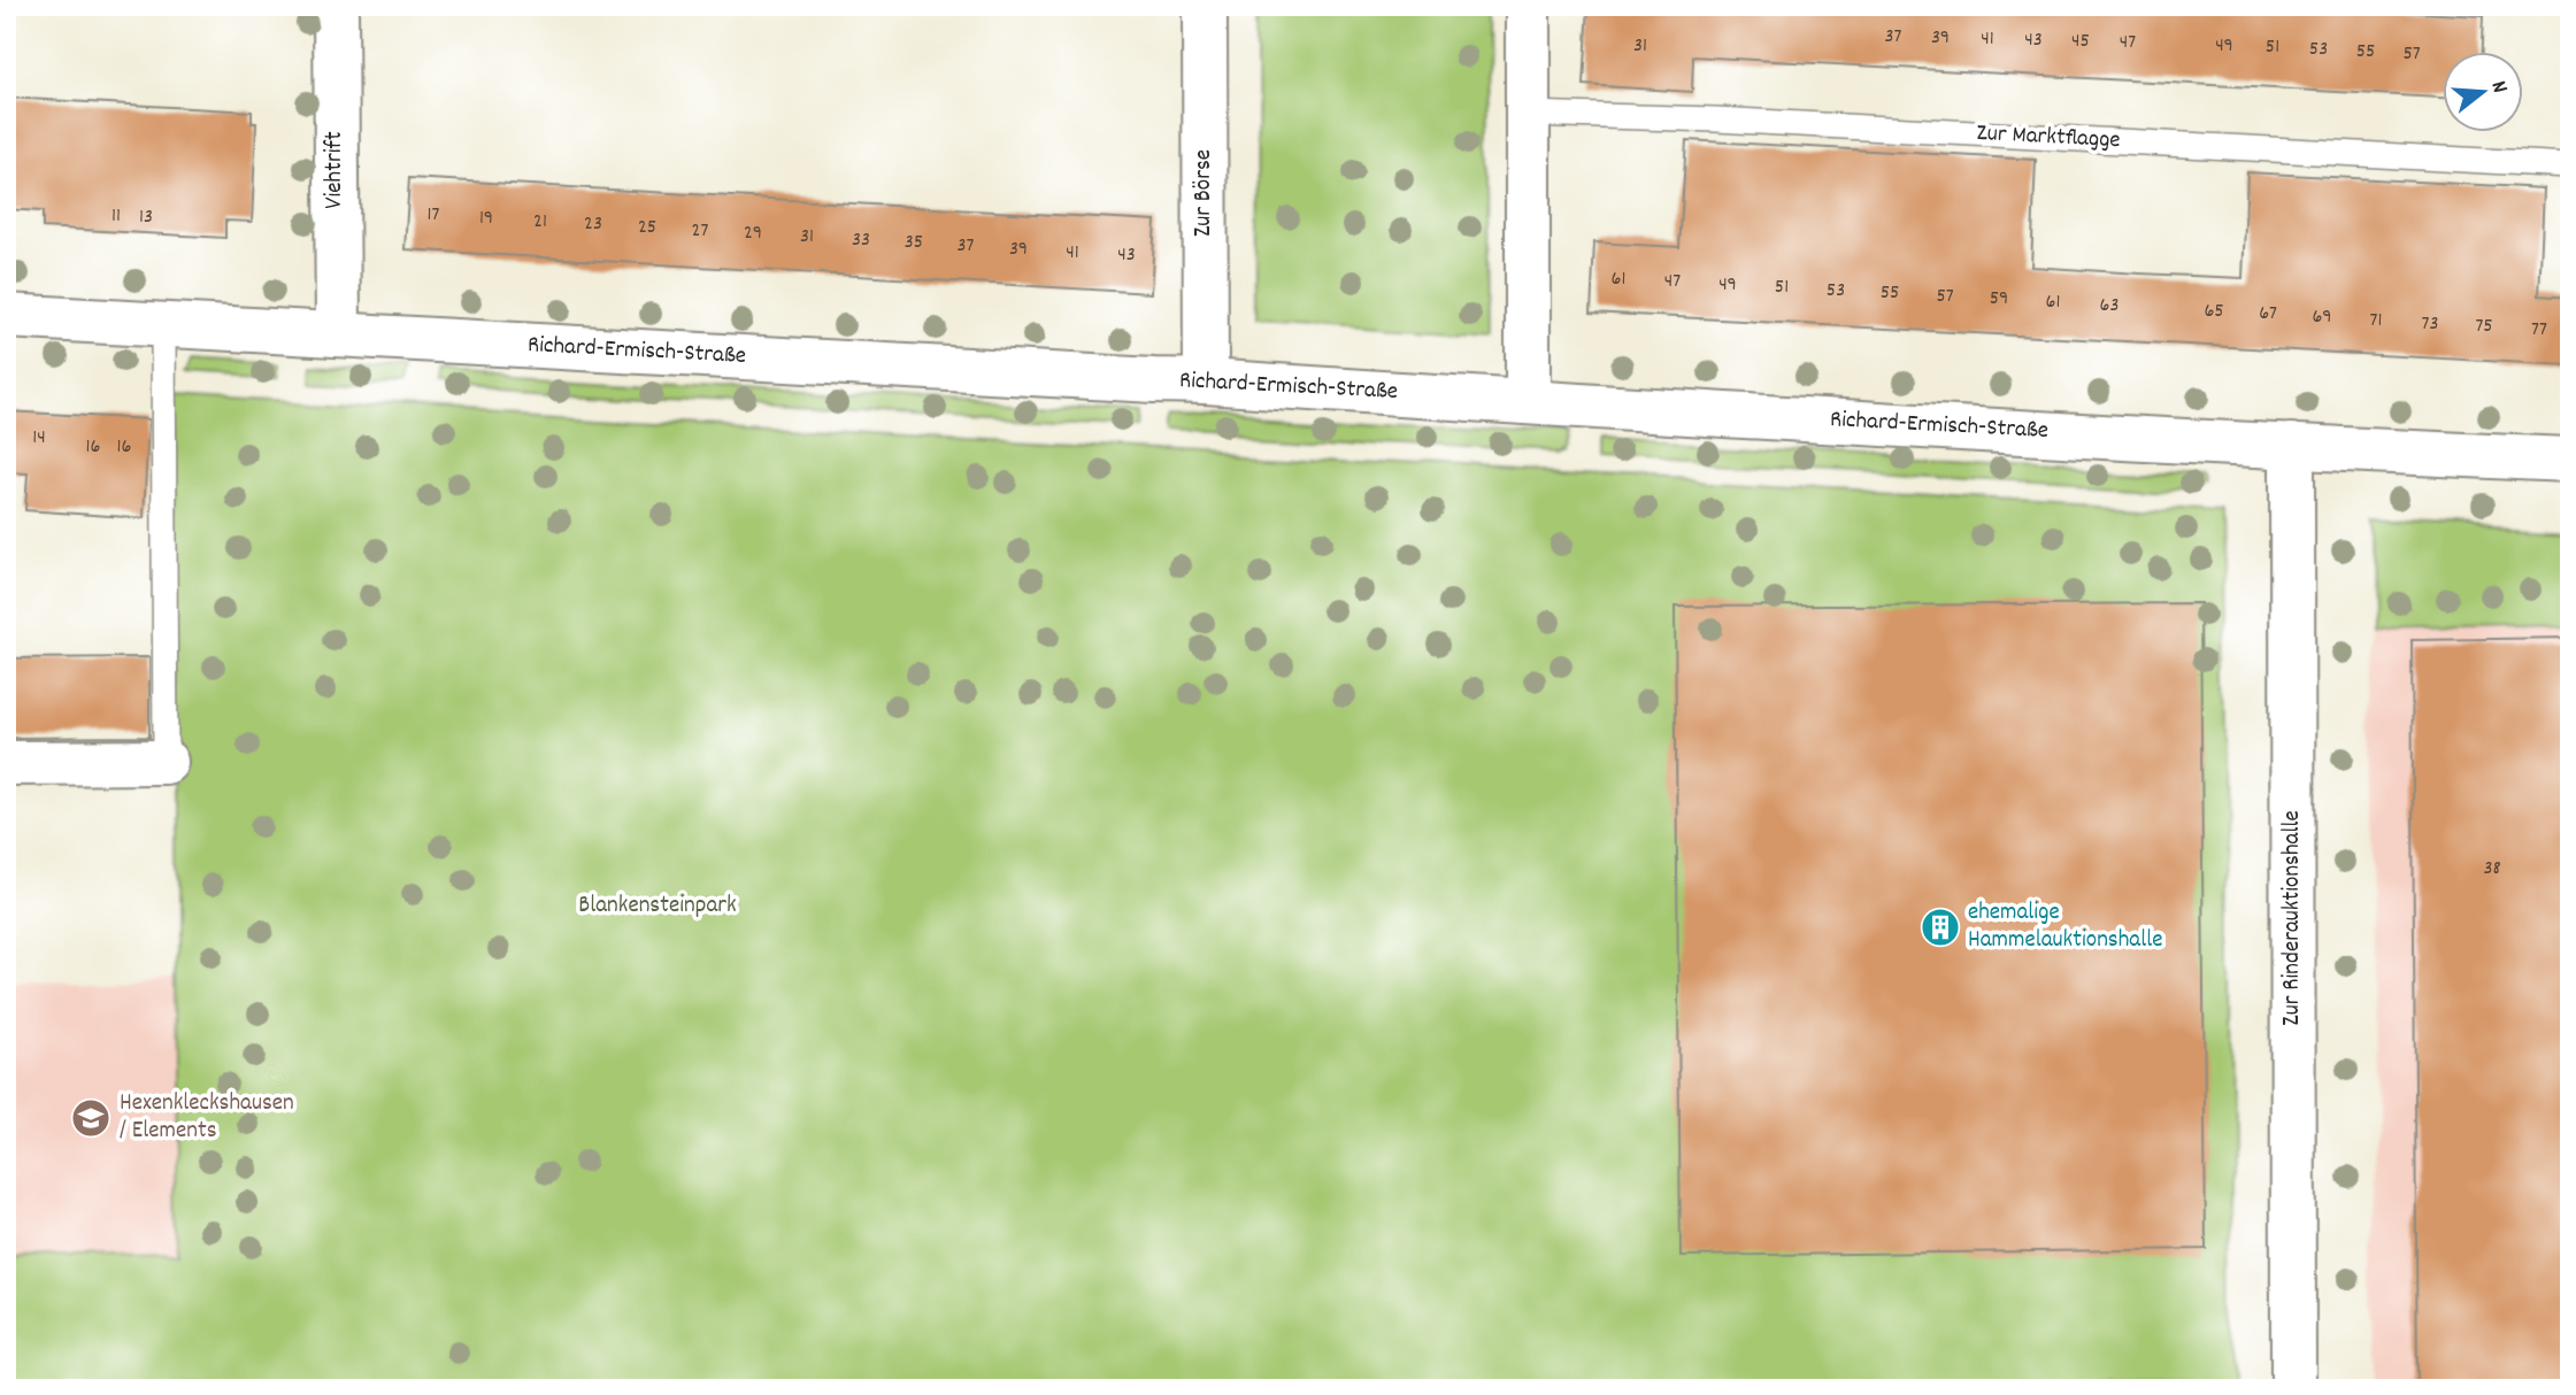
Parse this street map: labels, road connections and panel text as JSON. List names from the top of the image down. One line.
{"streets":{"street":["Viehtrift","Zur Börse","Richard-Ermisch-Straße","Zur Rinderauktionshalle"],"lane":["Zur Marktflagge"]},"crossings":[["Viehtrift","Richard-Ermisch-Straße"],["Zur Börse","Richard-Ermisch-Straße"],["Richard-Ermisch-Straße","Zur Rinderauktionshalle"]],"parks":["Blankensteinpark"],"places":{"building":["ehemalige Hammelauktionshalle"],"school or university":["Hexenkleckshausen / Elements"]},"house_numbers":["37","39","41","43","45","47","31","49","51","53","55","57","17","11","13","19","21","23","25","27","29","31","33","35","37","39","41","43","61","47","49","51","53","55","57","59","61","63","65","67","69","71","73","75","77","14","16","16","38"],"north":"right"}
